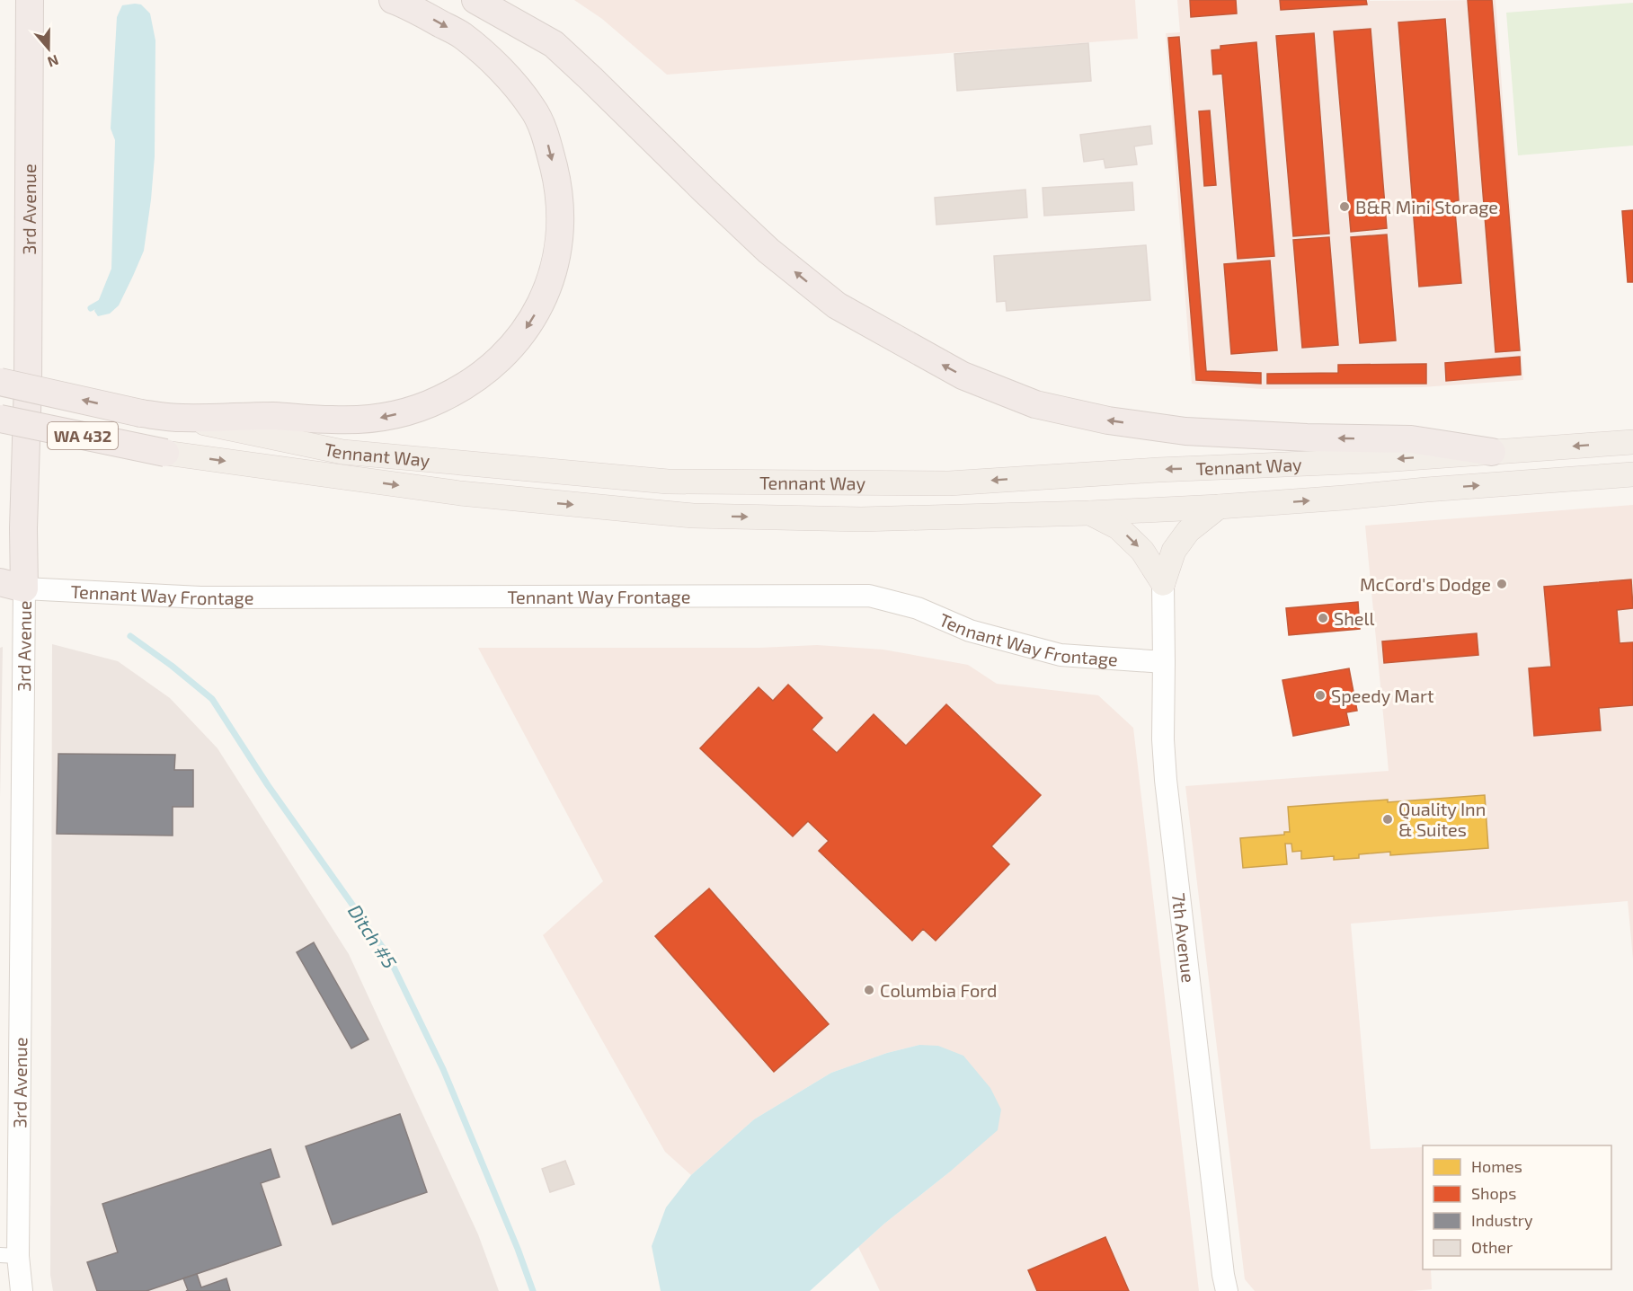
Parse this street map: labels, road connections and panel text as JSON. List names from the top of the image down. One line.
{"streets":{"highway":["3rd Avenue","WA 432","Tennant Way"],"main road":["Tennant Way Frontage","7th Avenue"]},"crossings":[["3rd Avenue","Tennant Way Frontage"],["Tennant Way Frontage","7th Avenue"]],"water":["Ditch #5"],"places":["B&R Mini Storage","McCord's Dodge","Shell","Speedy Mart","Quality Inn & Suites","Columbia Ford"],"legend":["Homes","Shops","Industry","Other"],"north":"bottom"}
